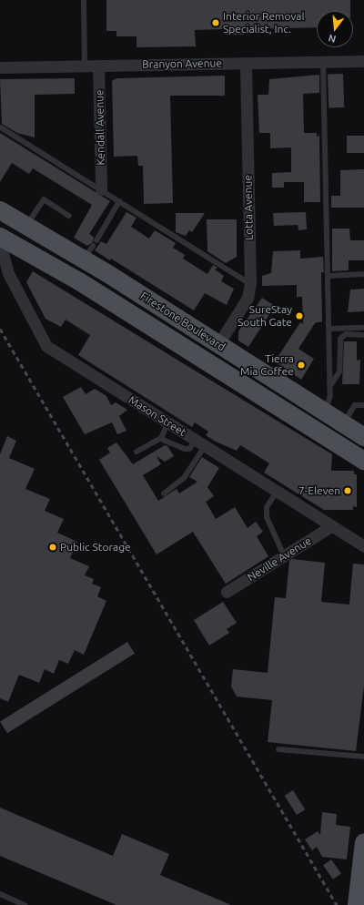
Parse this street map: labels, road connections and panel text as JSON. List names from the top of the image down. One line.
{"streets":{"main road":["Firestone Boulevard"],"street":["Branyon Avenue","Kendall Avenue","Lotta Avenue","Mason Street","Neville Avenue"]},"crossings":[["Branyon Avenue","Kendall Avenue"],["Branyon Avenue","Lotta Avenue"],["Lotta Avenue","Firestone Boulevard"],["Mason Street","Neville Avenue"]],"places":["Interior Removal Specialist, Inc.","SureStay South Gate","Tierra Mia Coffee","7-Eleven","Public Storage"],"north":"bottom"}
